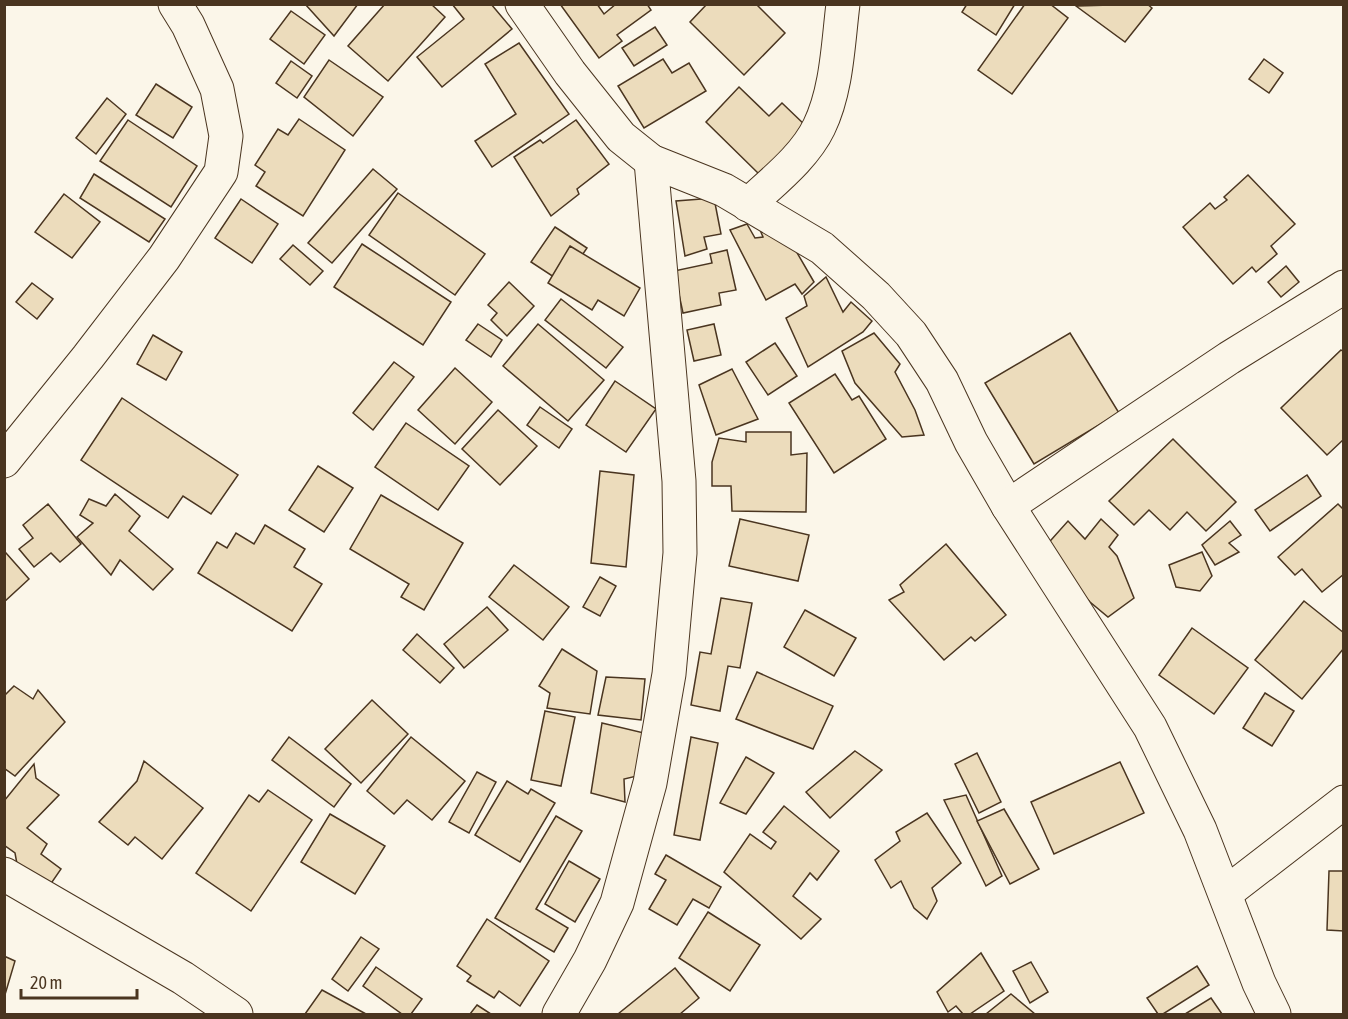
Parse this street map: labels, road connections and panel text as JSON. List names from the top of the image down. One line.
{"scale_bar":"20 m"}
